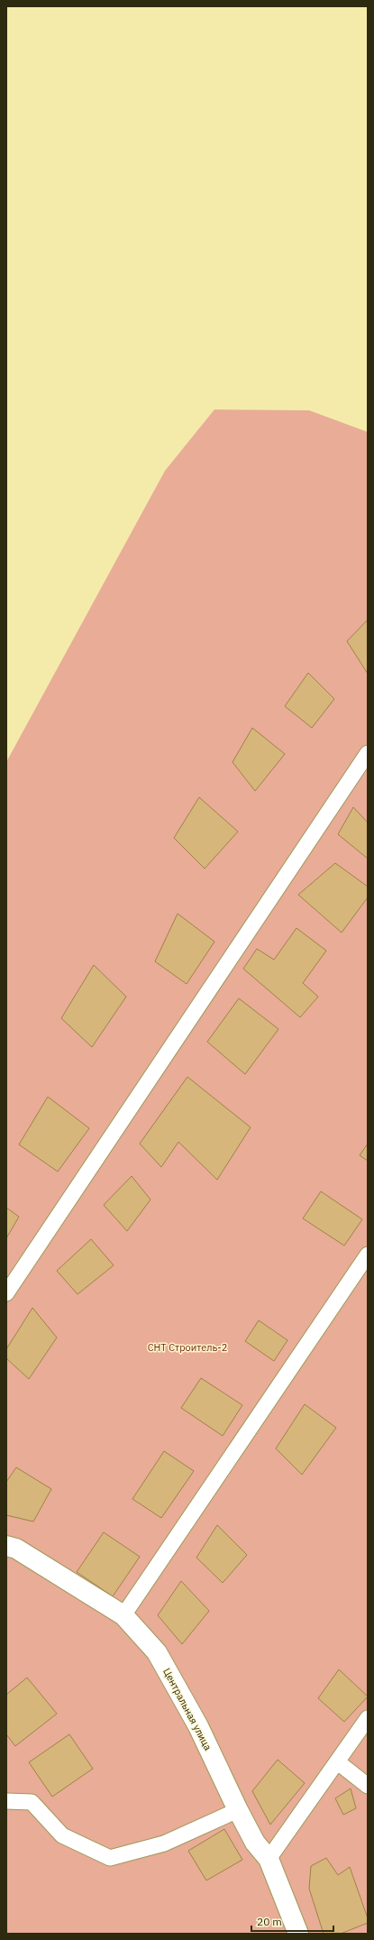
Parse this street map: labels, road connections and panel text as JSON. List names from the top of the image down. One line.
{"streets":{"street":["Центральная улица"]},"parks":["СНТ Строитель-2"],"scale_bar":"20 m"}
